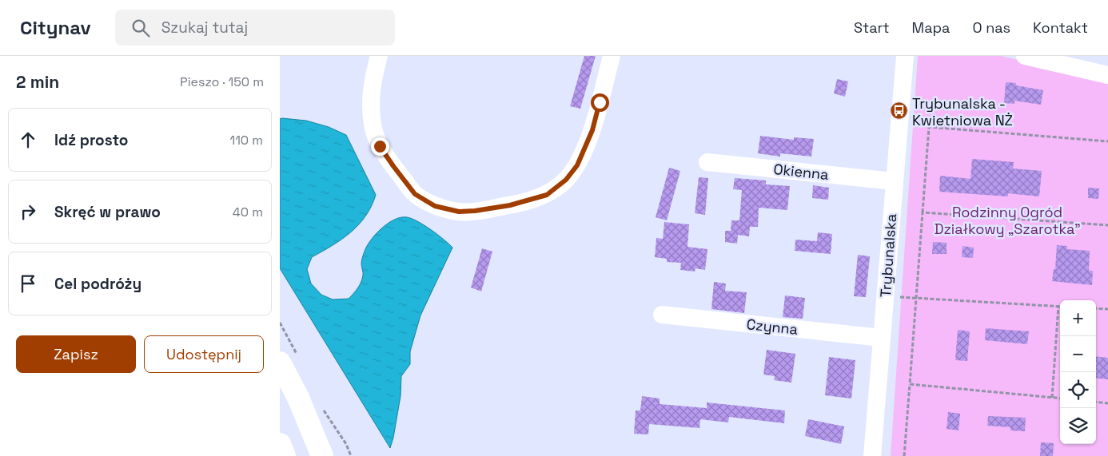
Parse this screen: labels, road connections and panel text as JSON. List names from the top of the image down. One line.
{"streets":{"street":["Okienna","Trybunalska","Czynna"]},"crossings":[["Okienna","Trybunalska"],["Trybunalska","Czynna"]],"parks":["Rodzinny Ogród Działkowy „Szarotka”"],"places":{"bus stop":["Trybunalska - Kwietniowa NŻ"]},"page":{"header":"Citynav","search":"Szukaj tutaj","nav":["Start","Mapa","O nas","Kontakt"],"heading":["2 min","Pieszo · 150 m"],"list":[["Idź prosto","110 m"],["Skręć w prawo","40 m"],"Cel podróży"],"map_buttons":["+","−"],"buttons":["Zapisz","Udostępnij"]}}
